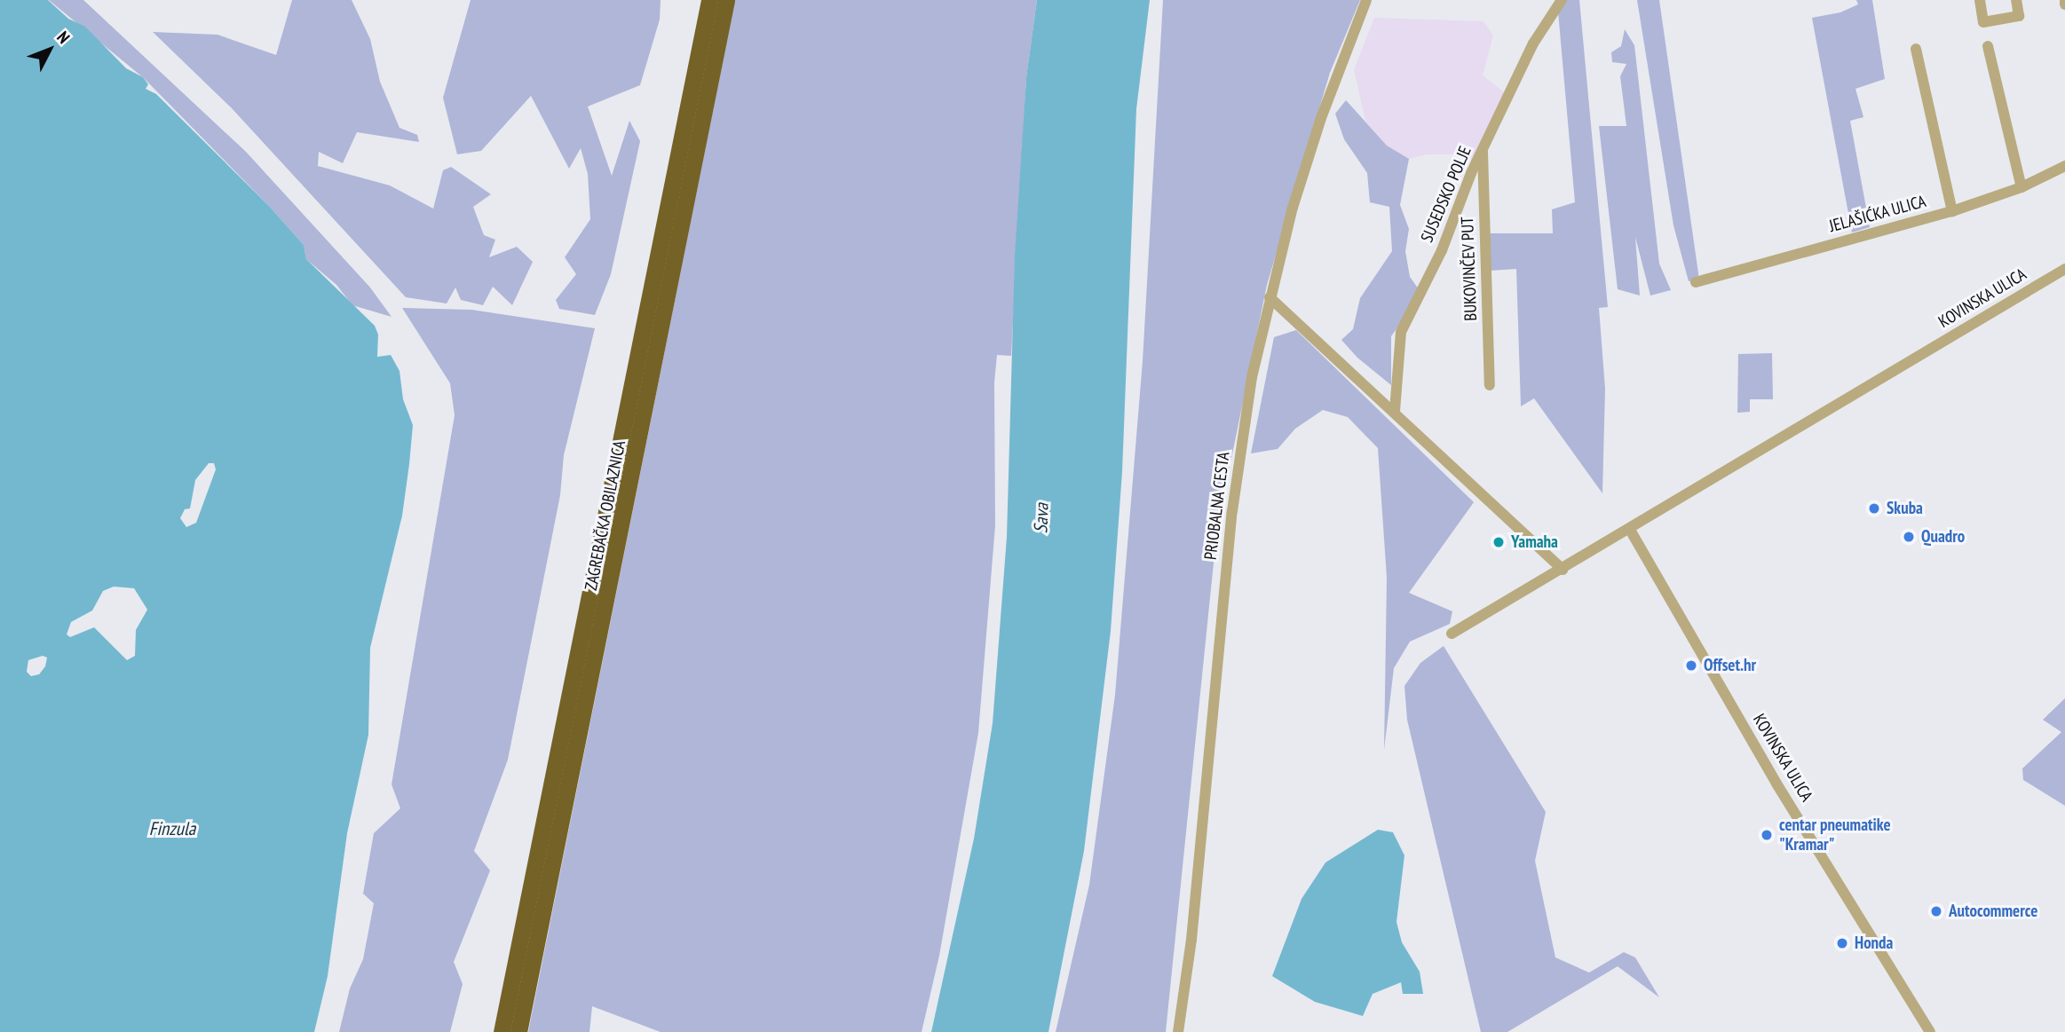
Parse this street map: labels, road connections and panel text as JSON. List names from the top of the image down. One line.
{"streets":{"highway":["ZAGREBAČKA OBILAZNICA"],"street":["SUSEDSKO POLJE","JELAŠIĆKA ULICA","BUKOVINČEV PUT","KOVINSKA ULICA","PRIOBALNA CESTA"]},"crossings":[["SUSEDSKO POLJE","BUKOVINČEV PUT"]],"water":["Sava","Finzula"],"places":["Skuba","Quadro","Yamaha","Offset.hr","centar pneumatike \"Kramar\"","Autocommerce","Honda"],"north":"top right"}
